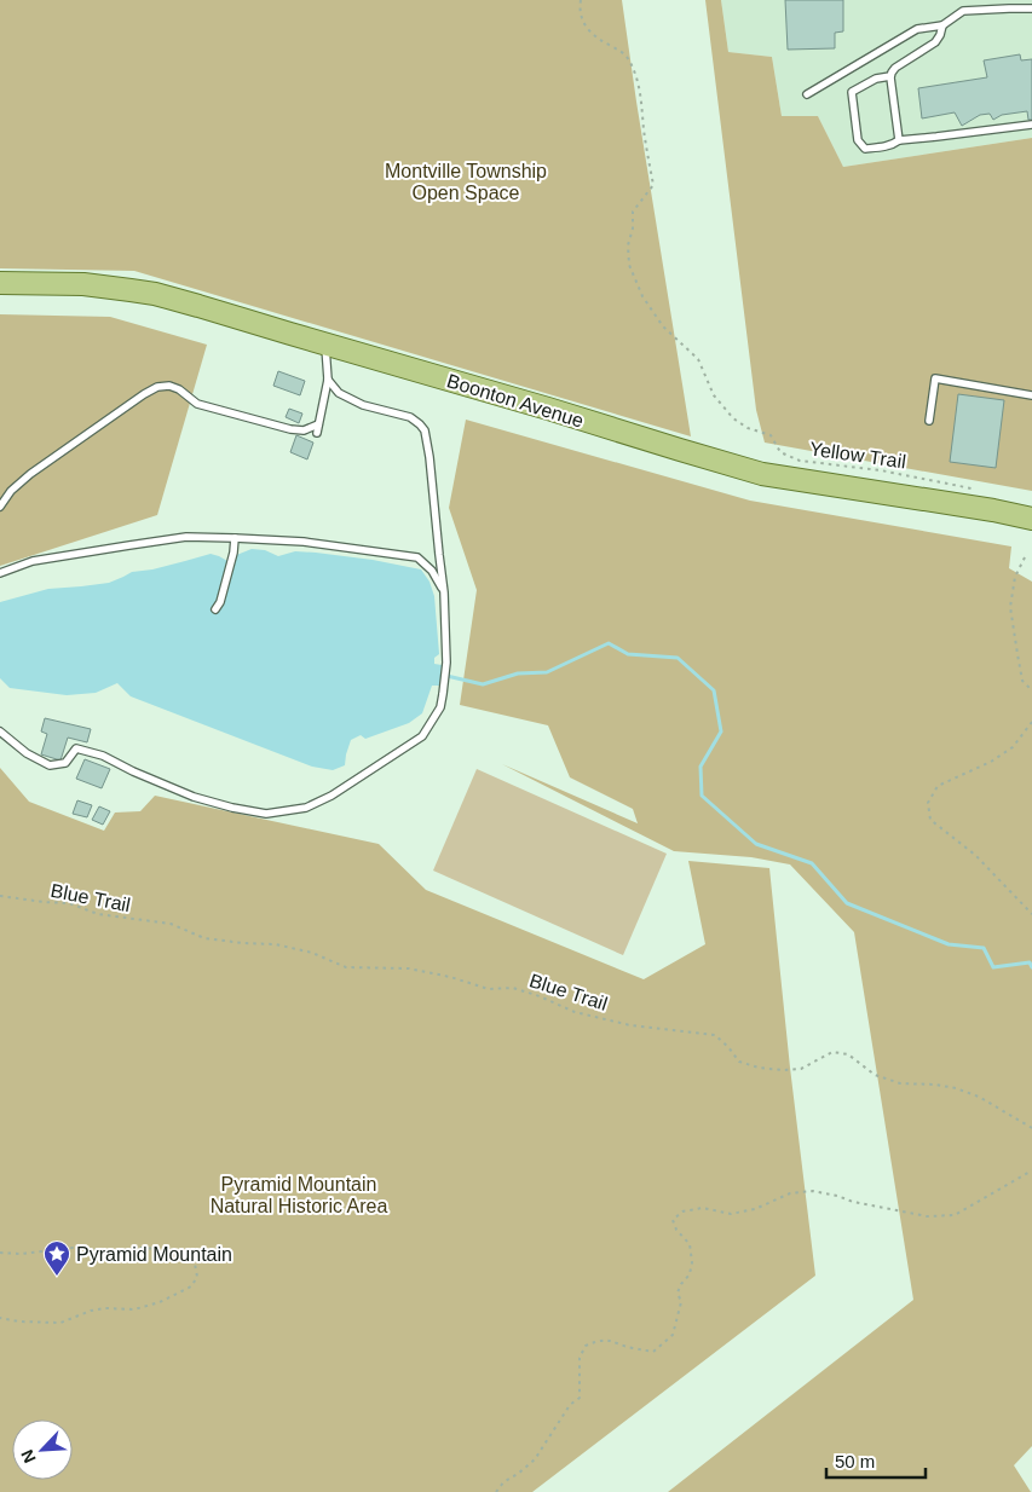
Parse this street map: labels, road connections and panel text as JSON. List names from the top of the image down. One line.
{"streets":{"main road":["Boonton Avenue"],"path":["Yellow Trail","Blue Trail"]},"parks":["Montville Township Open Space","Pyramid Mountain Natural Historic Area"],"places":{"place":["Pyramid Mountain"]},"scale_bar":"50 m","north":"bottom left"}
